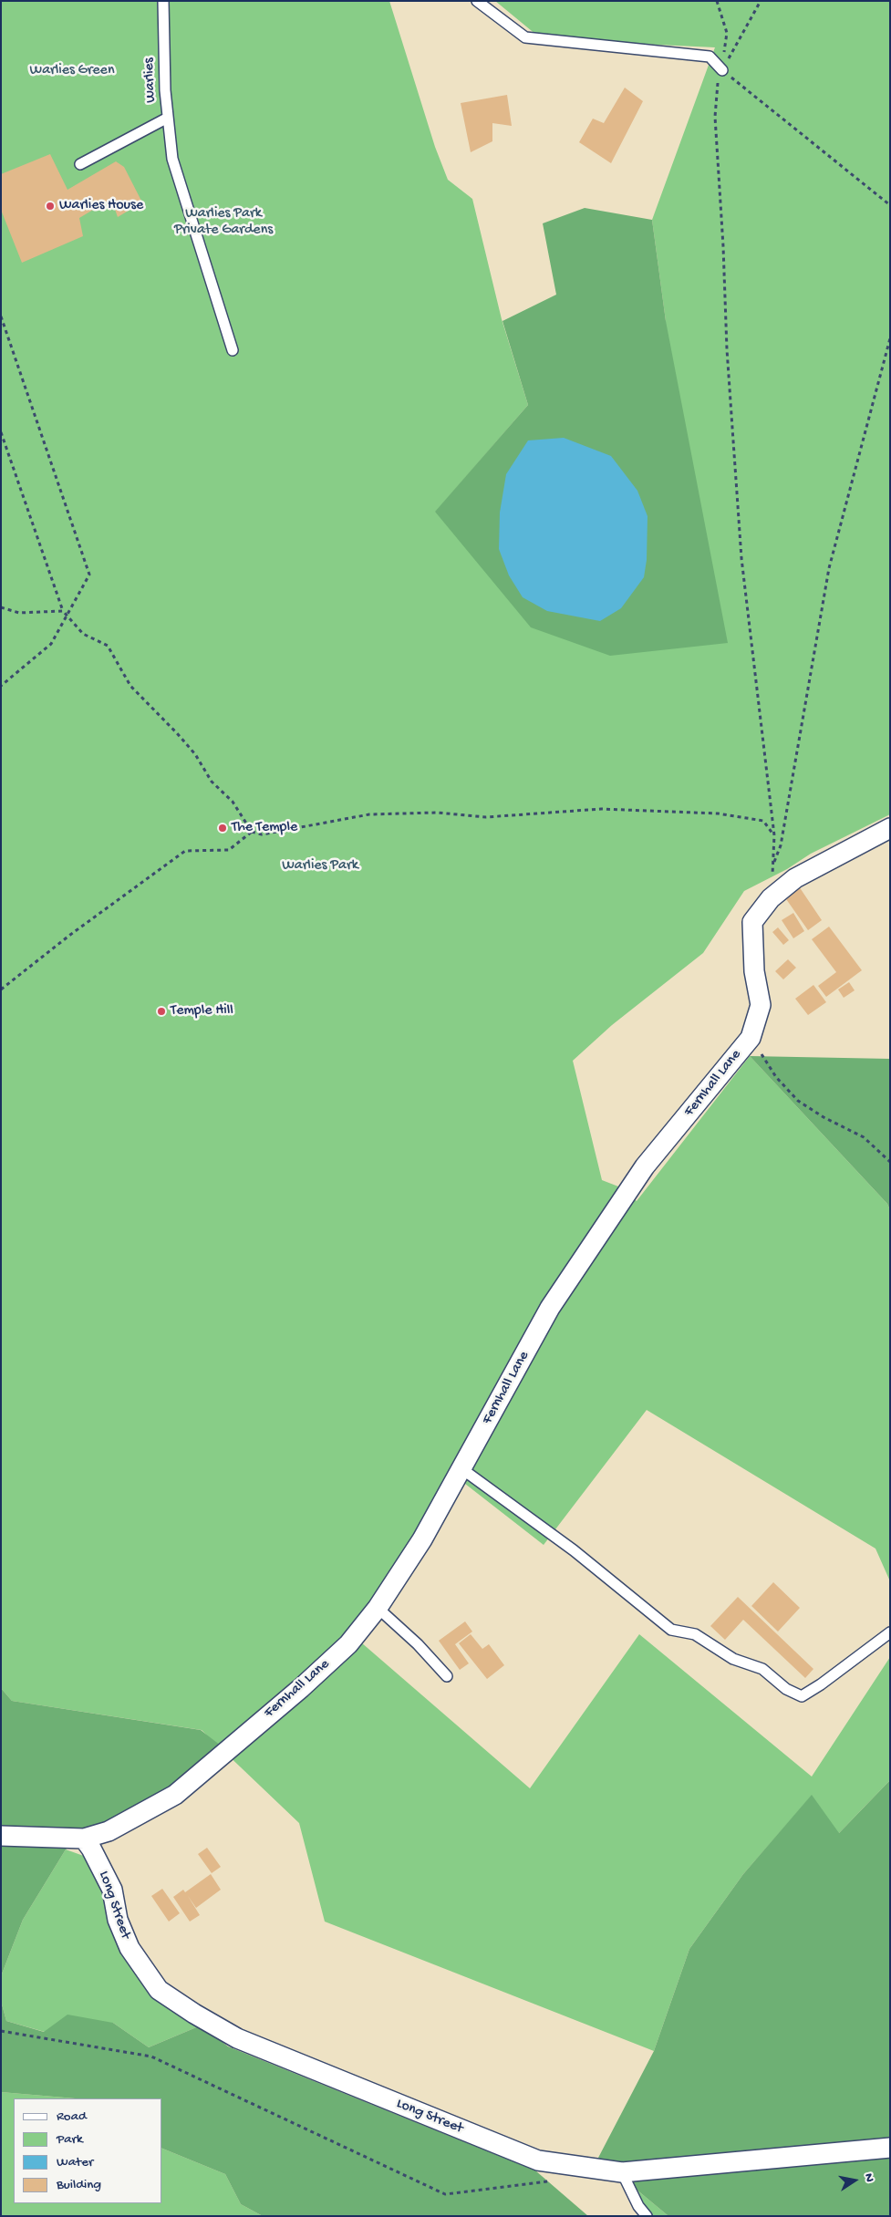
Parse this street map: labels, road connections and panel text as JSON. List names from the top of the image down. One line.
{"streets":{"street":["Fernhall Lane","Long Street"],"lane":["Warlies"]},"crossings":[["Fernhall Lane","Long Street"]],"parks":["Warlies Green","Warlies Park Private Gardens","Warlies Park"],"places":["Warlies House","The Temple","Temple Hill"],"legend":["Road","Park","Water","Building"],"north":"right"}
